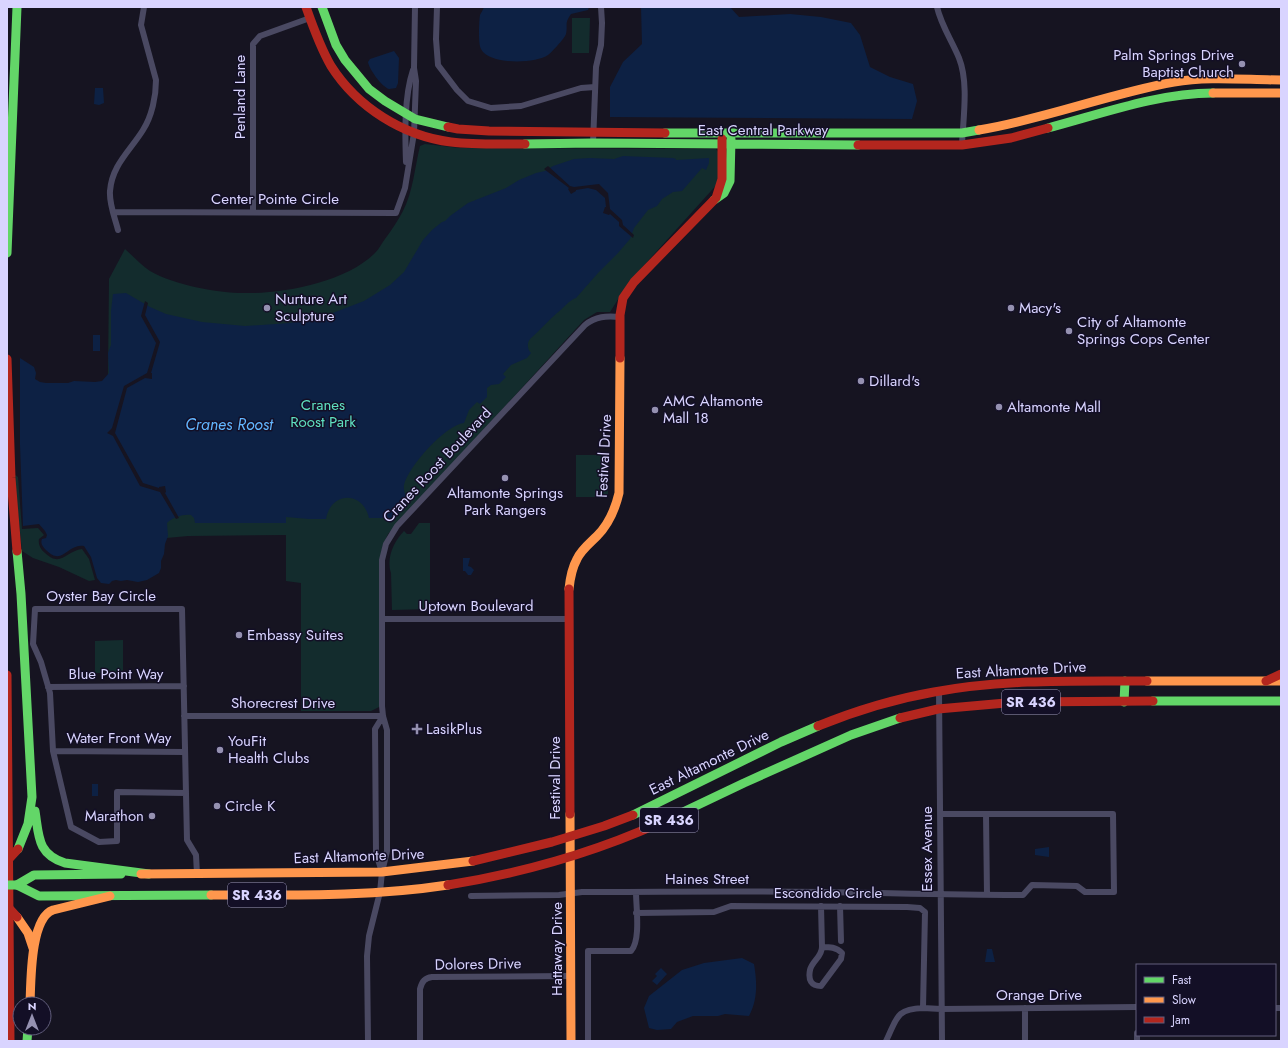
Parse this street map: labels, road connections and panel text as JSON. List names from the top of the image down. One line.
{"streets":{"main road":["East Central Parkway","Festival Drive","East Altamonte Drive","SR 436","Hattaway Drive"],"street":["Penland Lane","Center Pointe Circle","Cranes Roost Boulevard","Oyster Bay Circle","Uptown Boulevard","Blue Point Way","Shorecrest Drive","Water Front Way","Essex Avenue","Haines Street","Escondido Circle","Dolores Drive","Orange Drive"]},"crossings":[["Penland Lane","East Central Parkway"],["Penland Lane","Center Pointe Circle"],["East Central Parkway","Center Pointe Circle"],["East Central Parkway","Festival Drive"],["Festival Drive","Cranes Roost Boulevard"],["Festival Drive","Uptown Boulevard"],["Festival Drive","East Altamonte Drive"],["Festival Drive","SR 436"],["Festival Drive","Hattaway Drive"],["Cranes Roost Boulevard","Uptown Boulevard"],["Cranes Roost Boulevard","East Altamonte Drive"],["Cranes Roost Boulevard","SR 436"],["Cranes Roost Boulevard","Shorecrest Drive"],["Oyster Bay Circle","East Altamonte Drive"],["Oyster Bay Circle","Blue Point Way"],["Oyster Bay Circle","Shorecrest Drive"],["Oyster Bay Circle","Water Front Way"],["East Altamonte Drive","SR 436"],["East Altamonte Drive","Essex Avenue"],["SR 436","Essex Avenue"],["SR 436","Hattaway Drive"],["Essex Avenue","Haines Street"],["Essex Avenue","Orange Drive"],["Haines Street","Hattaway Drive"],["Hattaway Drive","Dolores Drive"]],"water":["Cranes Roost"],"parks":["Cranes Roost Park"],"places":{"other":["Palm Springs Drive Baptist Church","Nurture Art Sculpture","Macy's","City of Altamonte Springs Cops Center","Dillard's","Altamonte Mall","AMC Altamonte Mall 18","Altamonte Springs Park Rangers","Embassy Suites","YouFit Health Clubs","Circle K","Marathon"],"health":["LasikPlus"]},"legend":["Fast","Slow","Jam"],"north":"top"}
